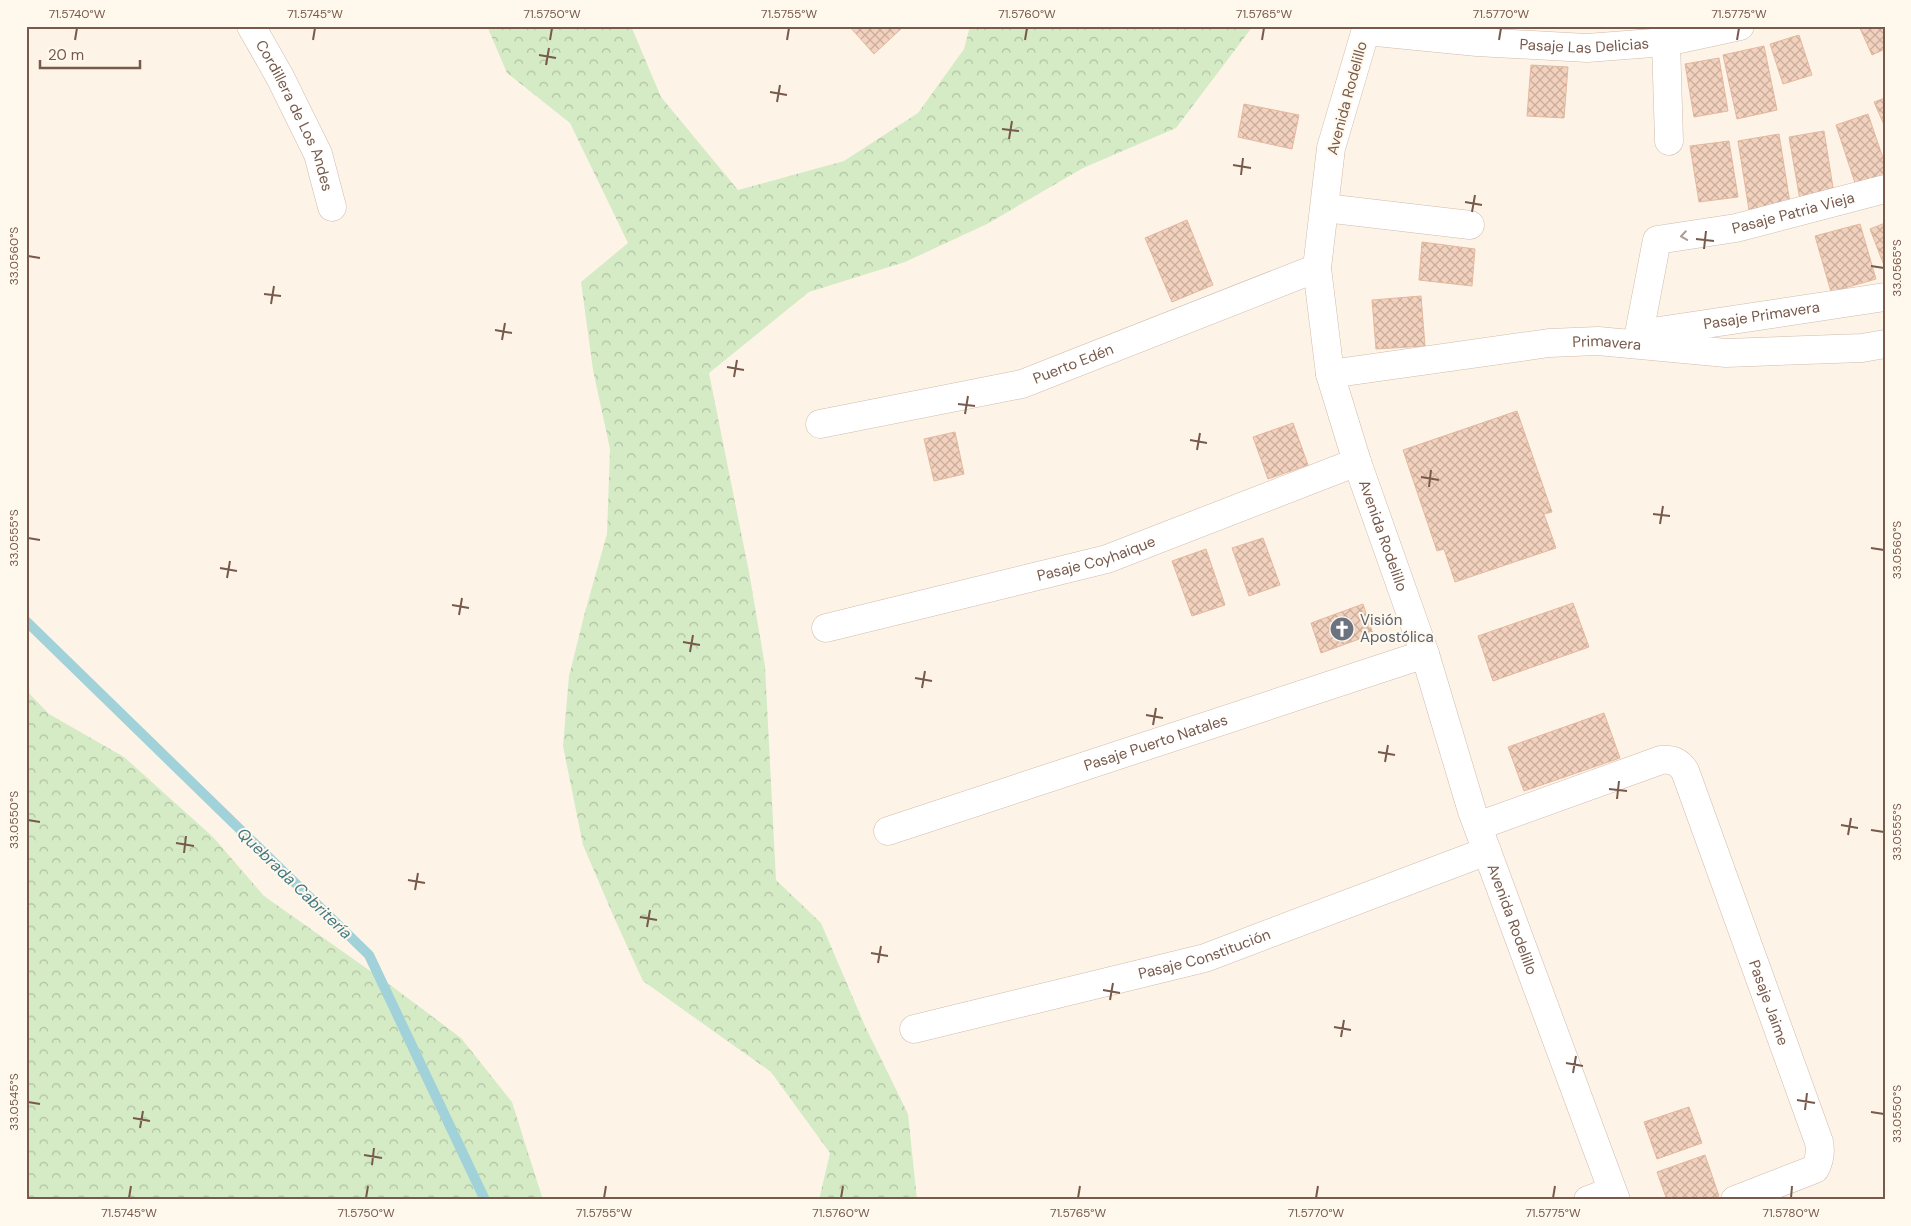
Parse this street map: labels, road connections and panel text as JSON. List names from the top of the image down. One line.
{"streets":{"street":["Pasaje Las Delicias","Avenida Rodelillo","Cordillera de Los Andes","Pasaje Patria Vieja","Pasaje Primavera","Primavera","Puerto Edén","Pasaje Coyhaique","Pasaje Puerto Natales","Pasaje Constitución","Pasaje Jaime"]},"crossings":[["Pasaje Las Delicias","Avenida Rodelillo"],["Avenida Rodelillo","Primavera"],["Avenida Rodelillo","Puerto Edén"],["Avenida Rodelillo","Pasaje Coyhaique"],["Avenida Rodelillo","Pasaje Puerto Natales"],["Avenida Rodelillo","Pasaje Constitución"],["Pasaje Patria Vieja","Pasaje Primavera"],["Pasaje Patria Vieja","Primavera"],["Pasaje Primavera","Primavera"],["Pasaje Constitución","Pasaje Jaime"]],"one_way":["Pasaje Patria Vieja"],"water":["Quebrada Cabritería"],"places":{"church":["Visión Apostólica"]},"scale_bar":"20 m","coordinates":["71.5740°W","71.5745°W","71.5750°W","71.5755°W","71.5760°W","71.5765°W","71.5770°W","71.5775°W","33.0560°S","33.0565°S","33.0555°S","33.0550°S","33.0545°S","71.5780°W"]}
